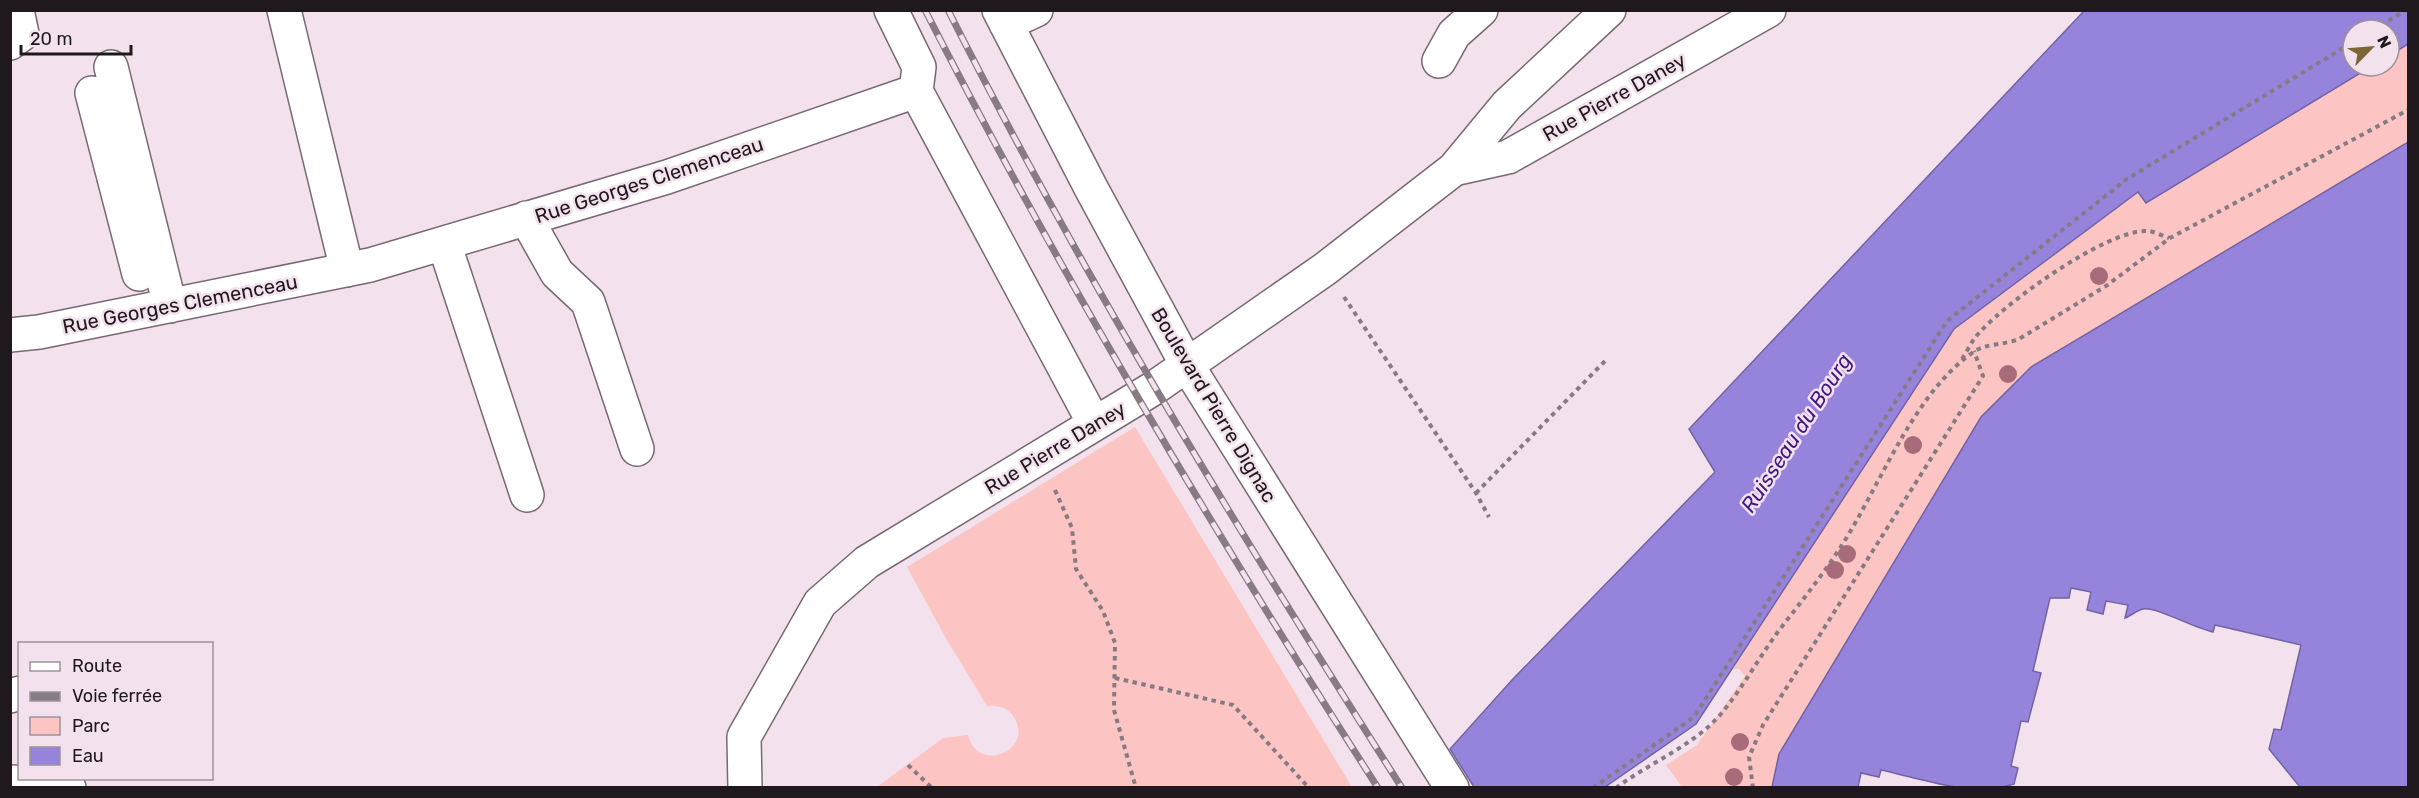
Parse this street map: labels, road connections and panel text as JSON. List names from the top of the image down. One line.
{"streets":{"street":["Rue Pierre Daney","Rue Georges Clemenceau","Boulevard Pierre Dignac"]},"crossings":[["Rue Pierre Daney","Boulevard Pierre Dignac"]],"water":["Ruisseau du Bourg"],"legend":["Route","Voie ferrée","Parc","Eau"],"scale_bar":"20 m","north":"top right"}
